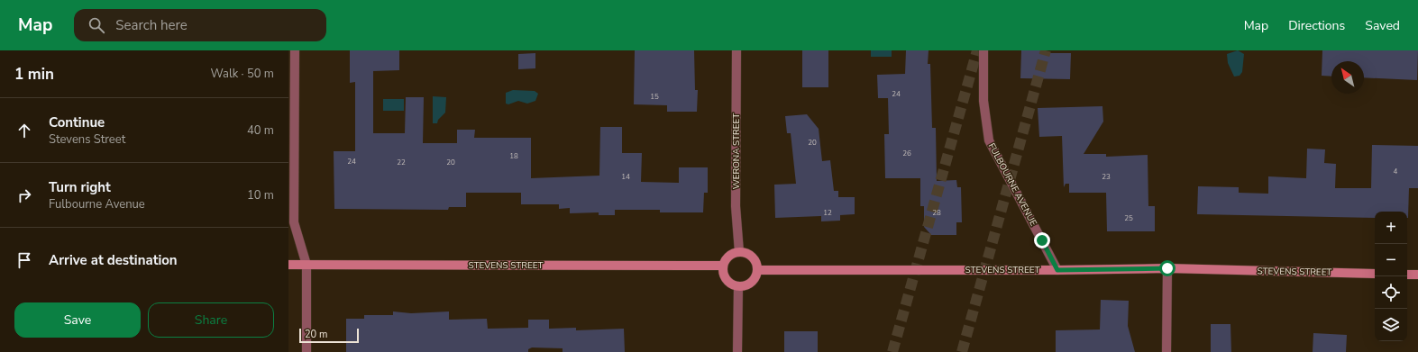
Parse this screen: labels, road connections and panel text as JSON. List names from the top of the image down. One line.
{"streets":{"street":["WERONA STREET","FULBOURNE AVENUE","STEVENS STREET"]},"crossings":[["WERONA STREET","STEVENS STREET"],["FULBOURNE AVENUE","STEVENS STREET"]],"house_numbers":["24","15","20","26","18","24","22","20","4","14","23","12","28","25"],"scale_bar":"20 m","north":"top left","page":{"header":"Map","search":"Search here","nav":["Map","Directions","Saved"],"heading":["1 min","Walk · 50 m"],"list":[["Continue","Stevens Street","40 m"],["Turn right","Fulbourne Avenue","10 m"],"Arrive at destination"],"map_buttons":["+","−"],"buttons":["Save","Share"],"scale":"20 m"}}
